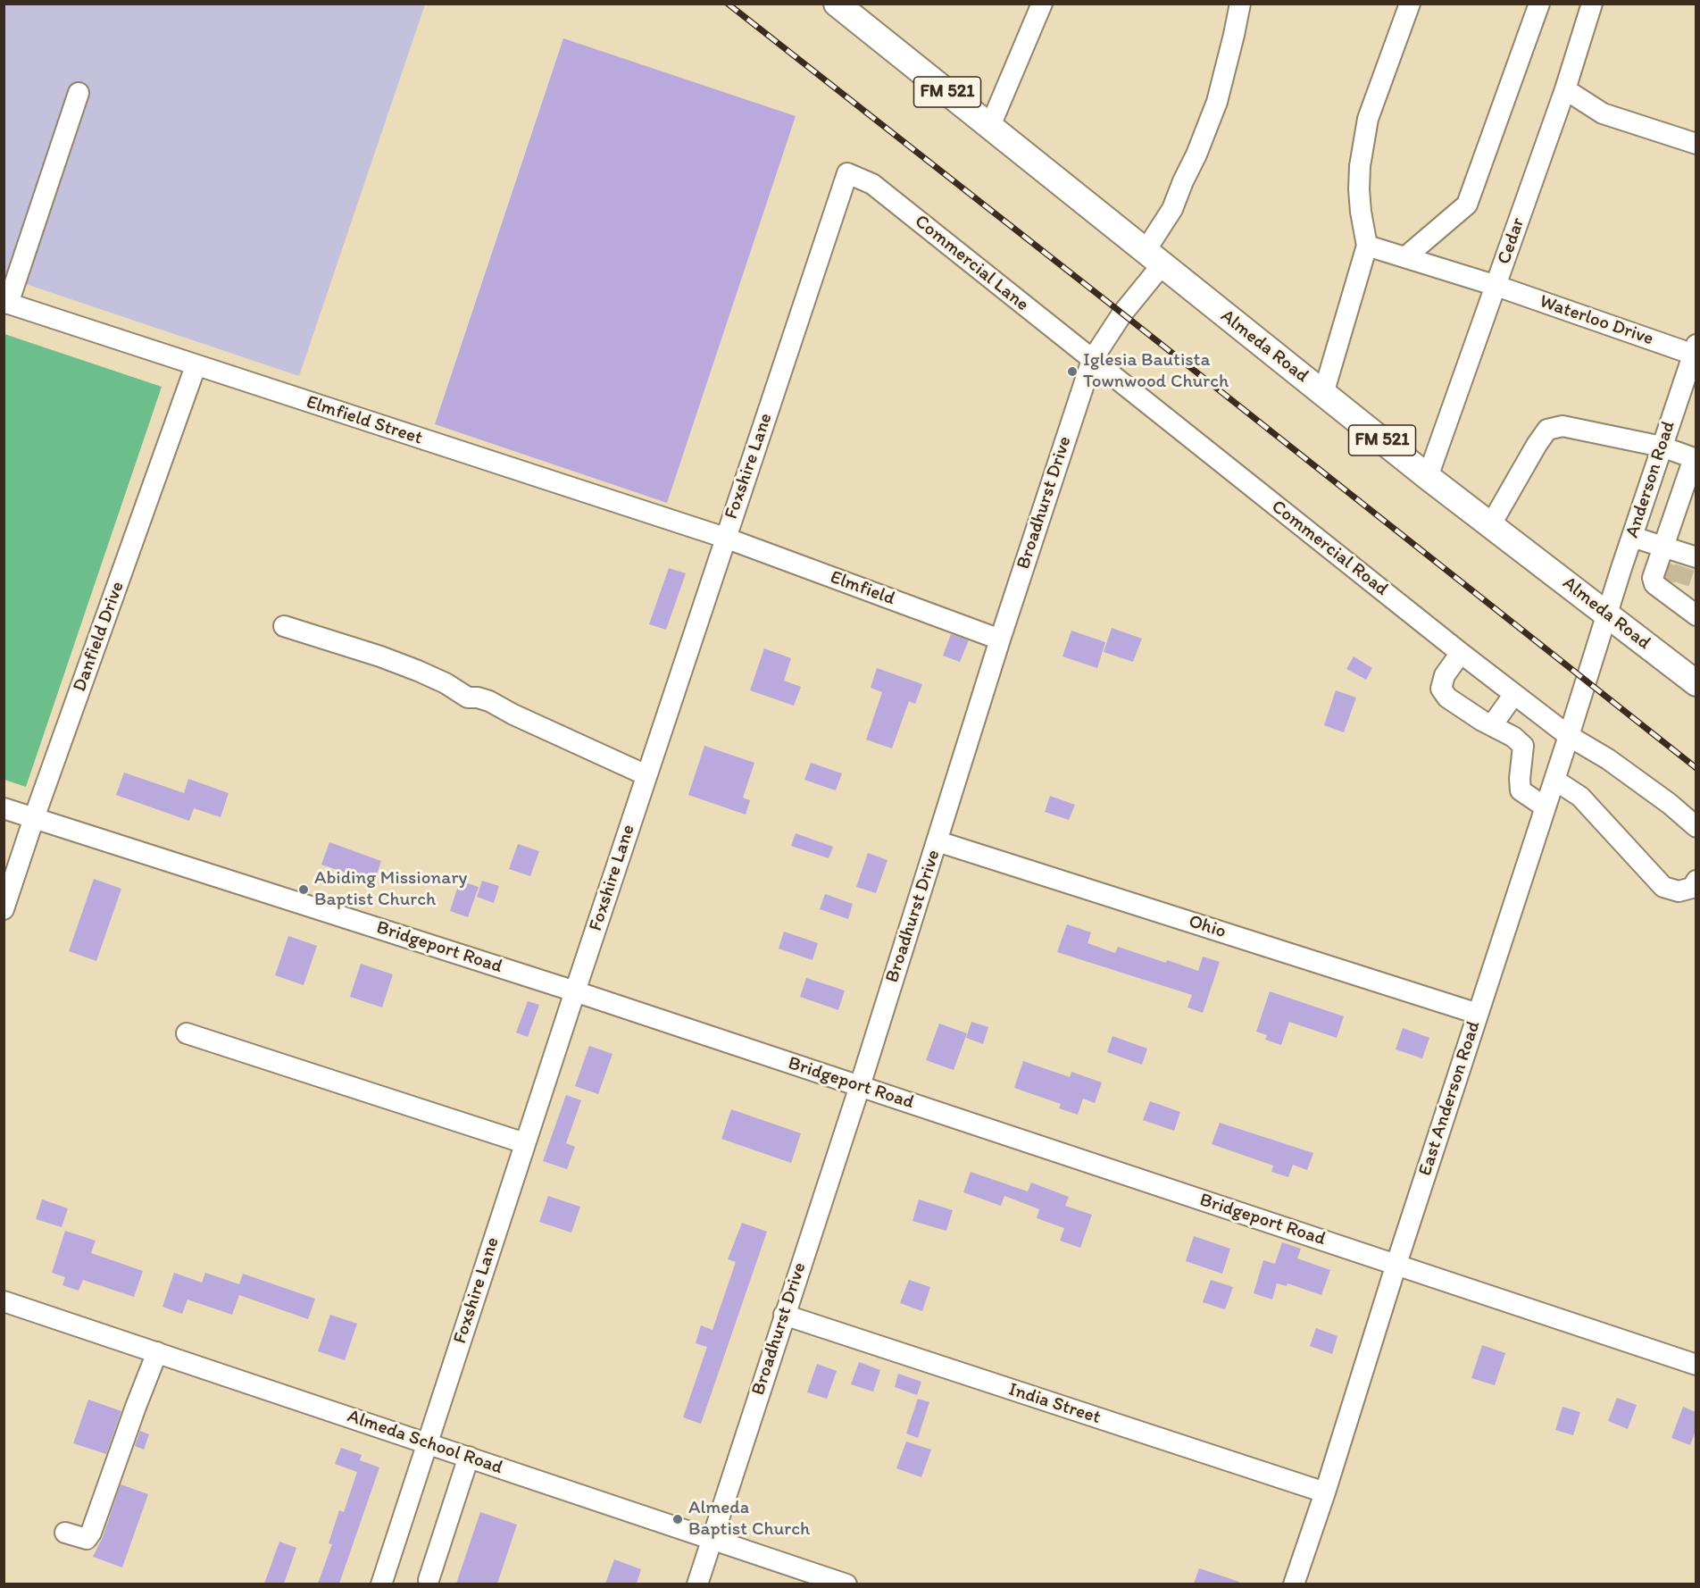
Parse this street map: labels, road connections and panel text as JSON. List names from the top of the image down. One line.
{"streets":{"main road":["FM 521","Almeda Road"],"street":["Cedar","Commercial Lane","Waterloo Drive","Elmfield Street","Foxshire Lane","Anderson Road","Broadhurst Drive","Commercial Road","Elmfield","Danfield Drive","Ohio","Bridgeport Road","East Anderson Road","India Street","Almeda School Road"]},"crossings":[["Cedar","Waterloo Drive"],["Cedar","Almeda Road"],["Commercial Lane","Foxshire Lane"],["Commercial Lane","Broadhurst Drive"],["Commercial Lane","Commercial Road"],["Waterloo Drive","Anderson Road"],["Almeda Road","Anderson Road"],["Almeda Road","Broadhurst Drive"],["Almeda Road","East Anderson Road"],["Elmfield Street","Foxshire Lane"],["Elmfield Street","Elmfield"],["Elmfield Street","Danfield Drive"],["Foxshire Lane","Elmfield"],["Foxshire Lane","Bridgeport Road"],["Foxshire Lane","Almeda School Road"],["Anderson Road","East Anderson Road"],["Broadhurst Drive","Commercial Road"],["Broadhurst Drive","Elmfield"],["Broadhurst Drive","Ohio"],["Broadhurst Drive","Bridgeport Road"],["Broadhurst Drive","India Street"],["Broadhurst Drive","Almeda School Road"],["Commercial Road","East Anderson Road"],["Danfield Drive","Bridgeport Road"],["Ohio","East Anderson Road"],["Bridgeport Road","East Anderson Road"],["East Anderson Road","India Street"]],"places":["Iglesia Bautista Townwood Church","Abiding Missionary Baptist Church","Almeda Baptist Church"]}
